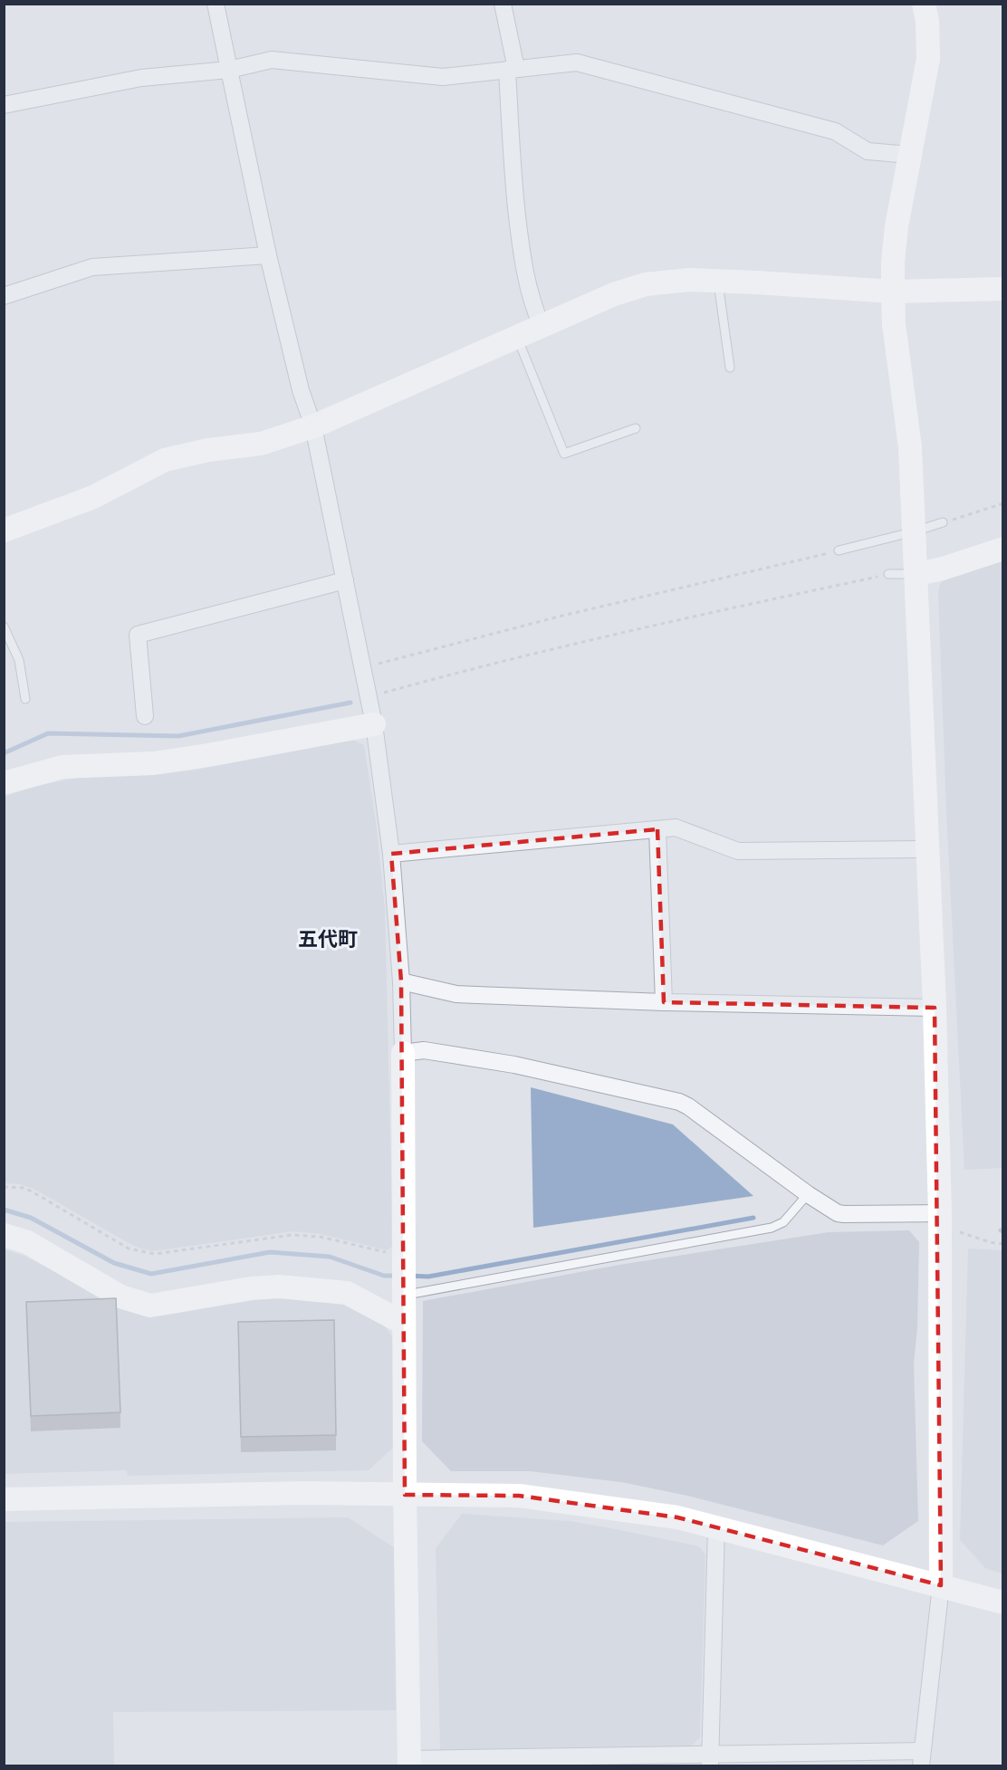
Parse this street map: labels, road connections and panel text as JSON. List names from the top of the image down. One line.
{"districts":["五代町"]}
